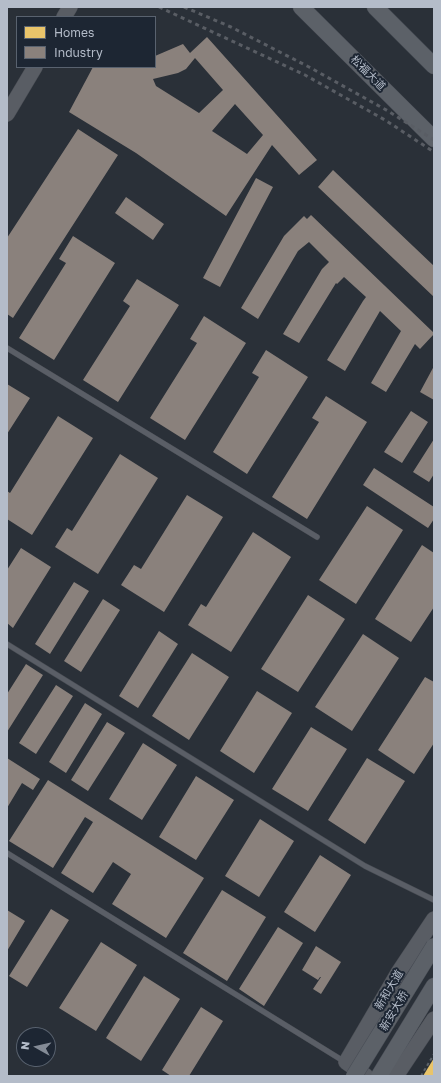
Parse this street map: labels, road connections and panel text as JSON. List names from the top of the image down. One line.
{"streets":{"main road":["松福大道","新和大道","新安大桥"]},"legend":["Homes","Industry"],"north":"left"}
